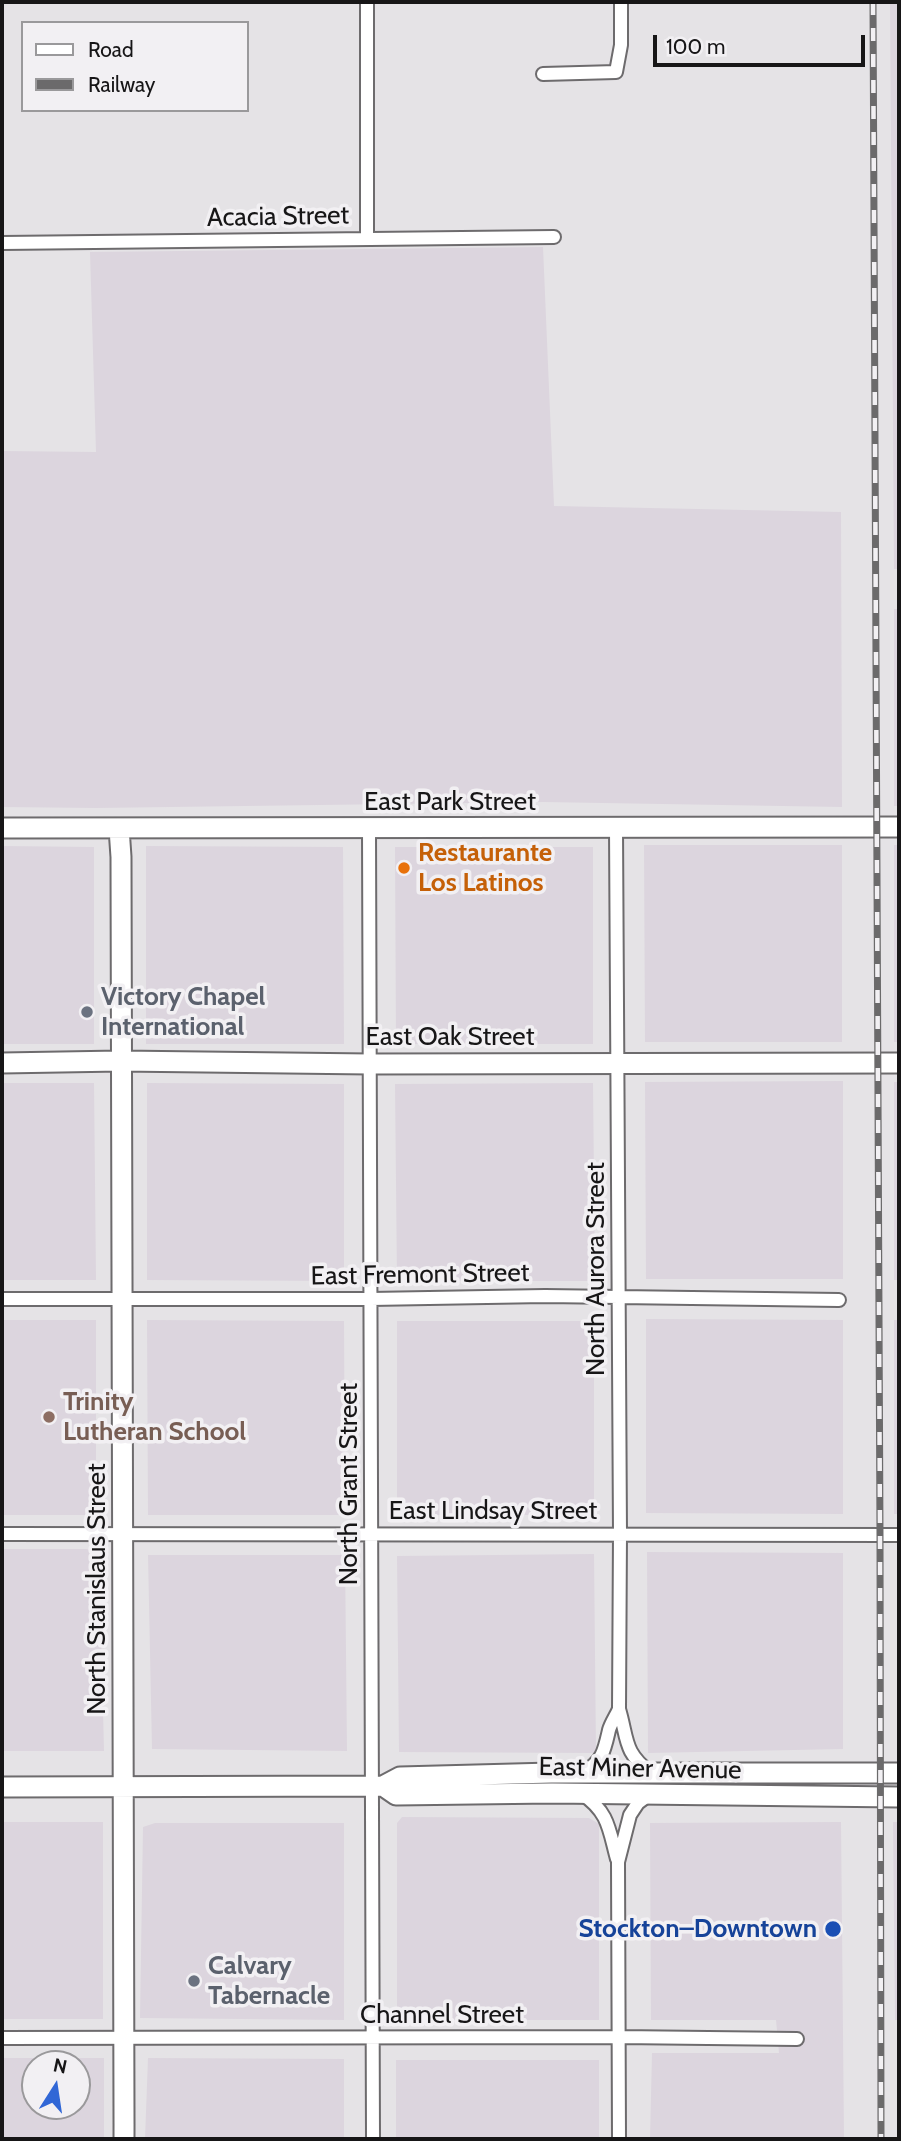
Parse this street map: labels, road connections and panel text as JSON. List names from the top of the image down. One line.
{"streets":{"street":["Acacia Street","East Park Street","East Oak Street","North Aurora Street","East Fremont Street","North Grant Street","East Lindsay Street","North Stanislaus Street","East Miner Avenue","Channel Street"]},"crossings":[["East Park Street","North Aurora Street"],["East Park Street","North Grant Street"],["East Park Street","North Stanislaus Street"],["East Oak Street","North Aurora Street"],["East Oak Street","North Grant Street"],["East Oak Street","North Stanislaus Street"],["North Aurora Street","East Fremont Street"],["North Aurora Street","East Lindsay Street"],["North Aurora Street","East Miner Avenue"],["East Fremont Street","North Grant Street"],["East Fremont Street","North Stanislaus Street"],["North Grant Street","East Lindsay Street"],["North Grant Street","East Miner Avenue"],["North Grant Street","Channel Street"],["East Lindsay Street","North Stanislaus Street"],["North Stanislaus Street","East Miner Avenue"],["North Stanislaus Street","Channel Street"]],"places":["Restaurante Los Latinos","Victory Chapel International","Trinity Lutheran School","Stockton–Downtown","Calvary Tabernacle"],"legend":["Road","Railway"],"scale_bar":"100 m","north":"top"}
